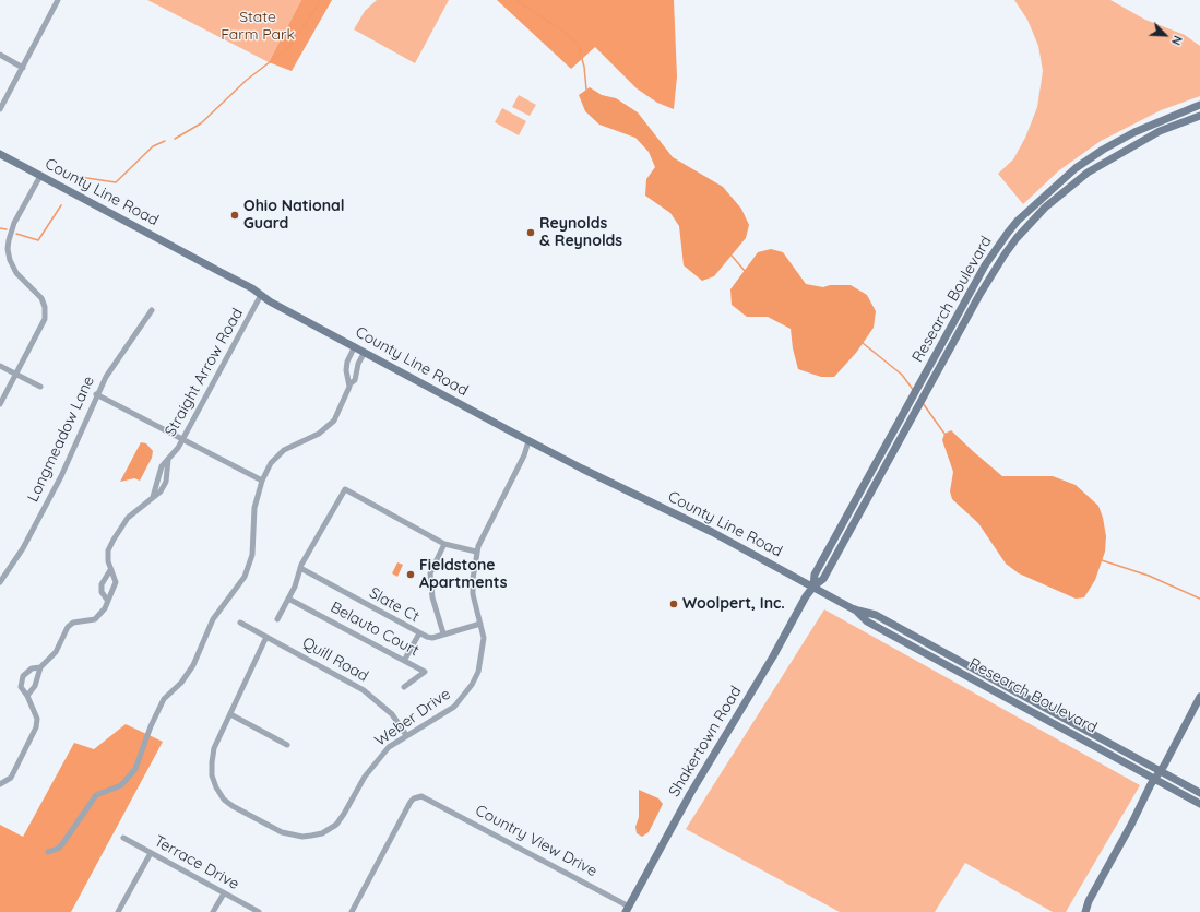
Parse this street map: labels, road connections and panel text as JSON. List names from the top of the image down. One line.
{"streets":{"main road":["County Line Road","Research Boulevard","Shakertown Road"],"street":["Straight Arrow Road","Longmeadow Lane","Slate Ct","Belauto Court","Quill Road","Weber Drive","Country View Drive","Terrace Drive"]},"crossings":[["County Line Road","Research Boulevard"],["County Line Road","Straight Arrow Road"],["County Line Road","Weber Drive"],["County Line Road","Shakertown Road"],["Research Boulevard","Shakertown Road"],["Slate Ct","Weber Drive"],["Quill Road","Weber Drive"],["Shakertown Road","Country View Drive"]],"parks":["State Farm Park"],"places":["Ohio National Guard","Reynolds & Reynolds","Fieldstone Apartments","Woolpert, Inc."],"north":"bottom right"}
